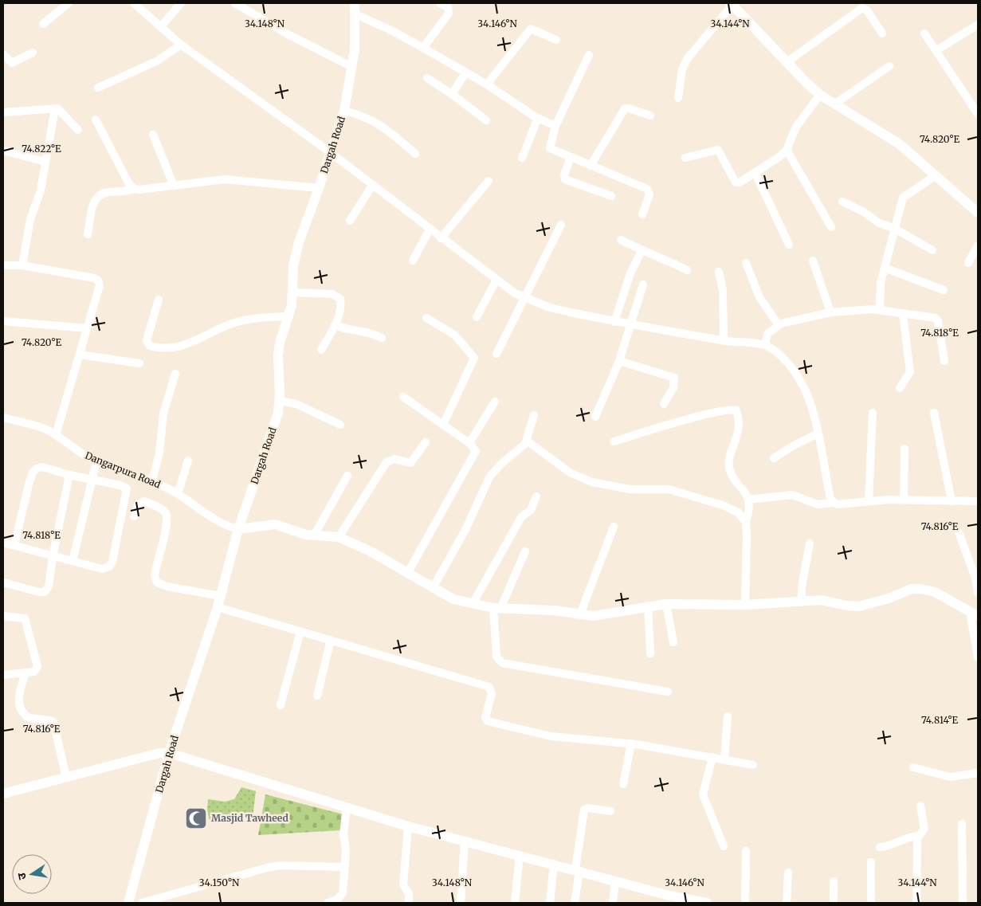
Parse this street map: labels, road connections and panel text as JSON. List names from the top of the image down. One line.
{"streets":{"street":["Dargah Road","Dangarpura Road"]},"crossings":[["Dargah Road","Dangarpura Road"]],"places":{"mosque":["Masjid Tawheed"]},"north":"left","coordinates":["34.148°N","34.146°N","34.144°N","74.820°E","74.822°E","74.818°E","74.816°E","74.814°E","34.150°N"]}
